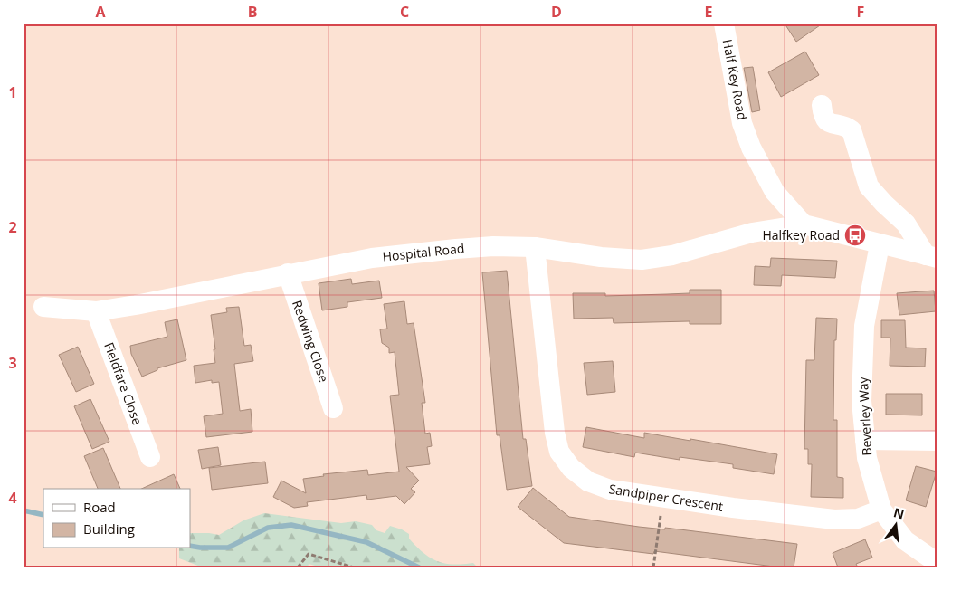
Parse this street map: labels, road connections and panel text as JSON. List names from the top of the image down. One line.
{"streets":{"street":["Half Key Road","Hospital Road","Redwing Close","Fieldfare Close","Beverley Way","Sandpiper Crescent"]},"crossings":[["Half Key Road","Hospital Road"],["Hospital Road","Redwing Close"],["Hospital Road","Fieldfare Close"],["Hospital Road","Sandpiper Crescent"],["Beverley Way","Sandpiper Crescent"]],"places":{"bus stop":["Halfkey Road"]},"legend":["Road","Building"],"north":"top","grid":{"columns":["A","B","C","D","E","F"],"rows":["1","2","3","4"]}}
